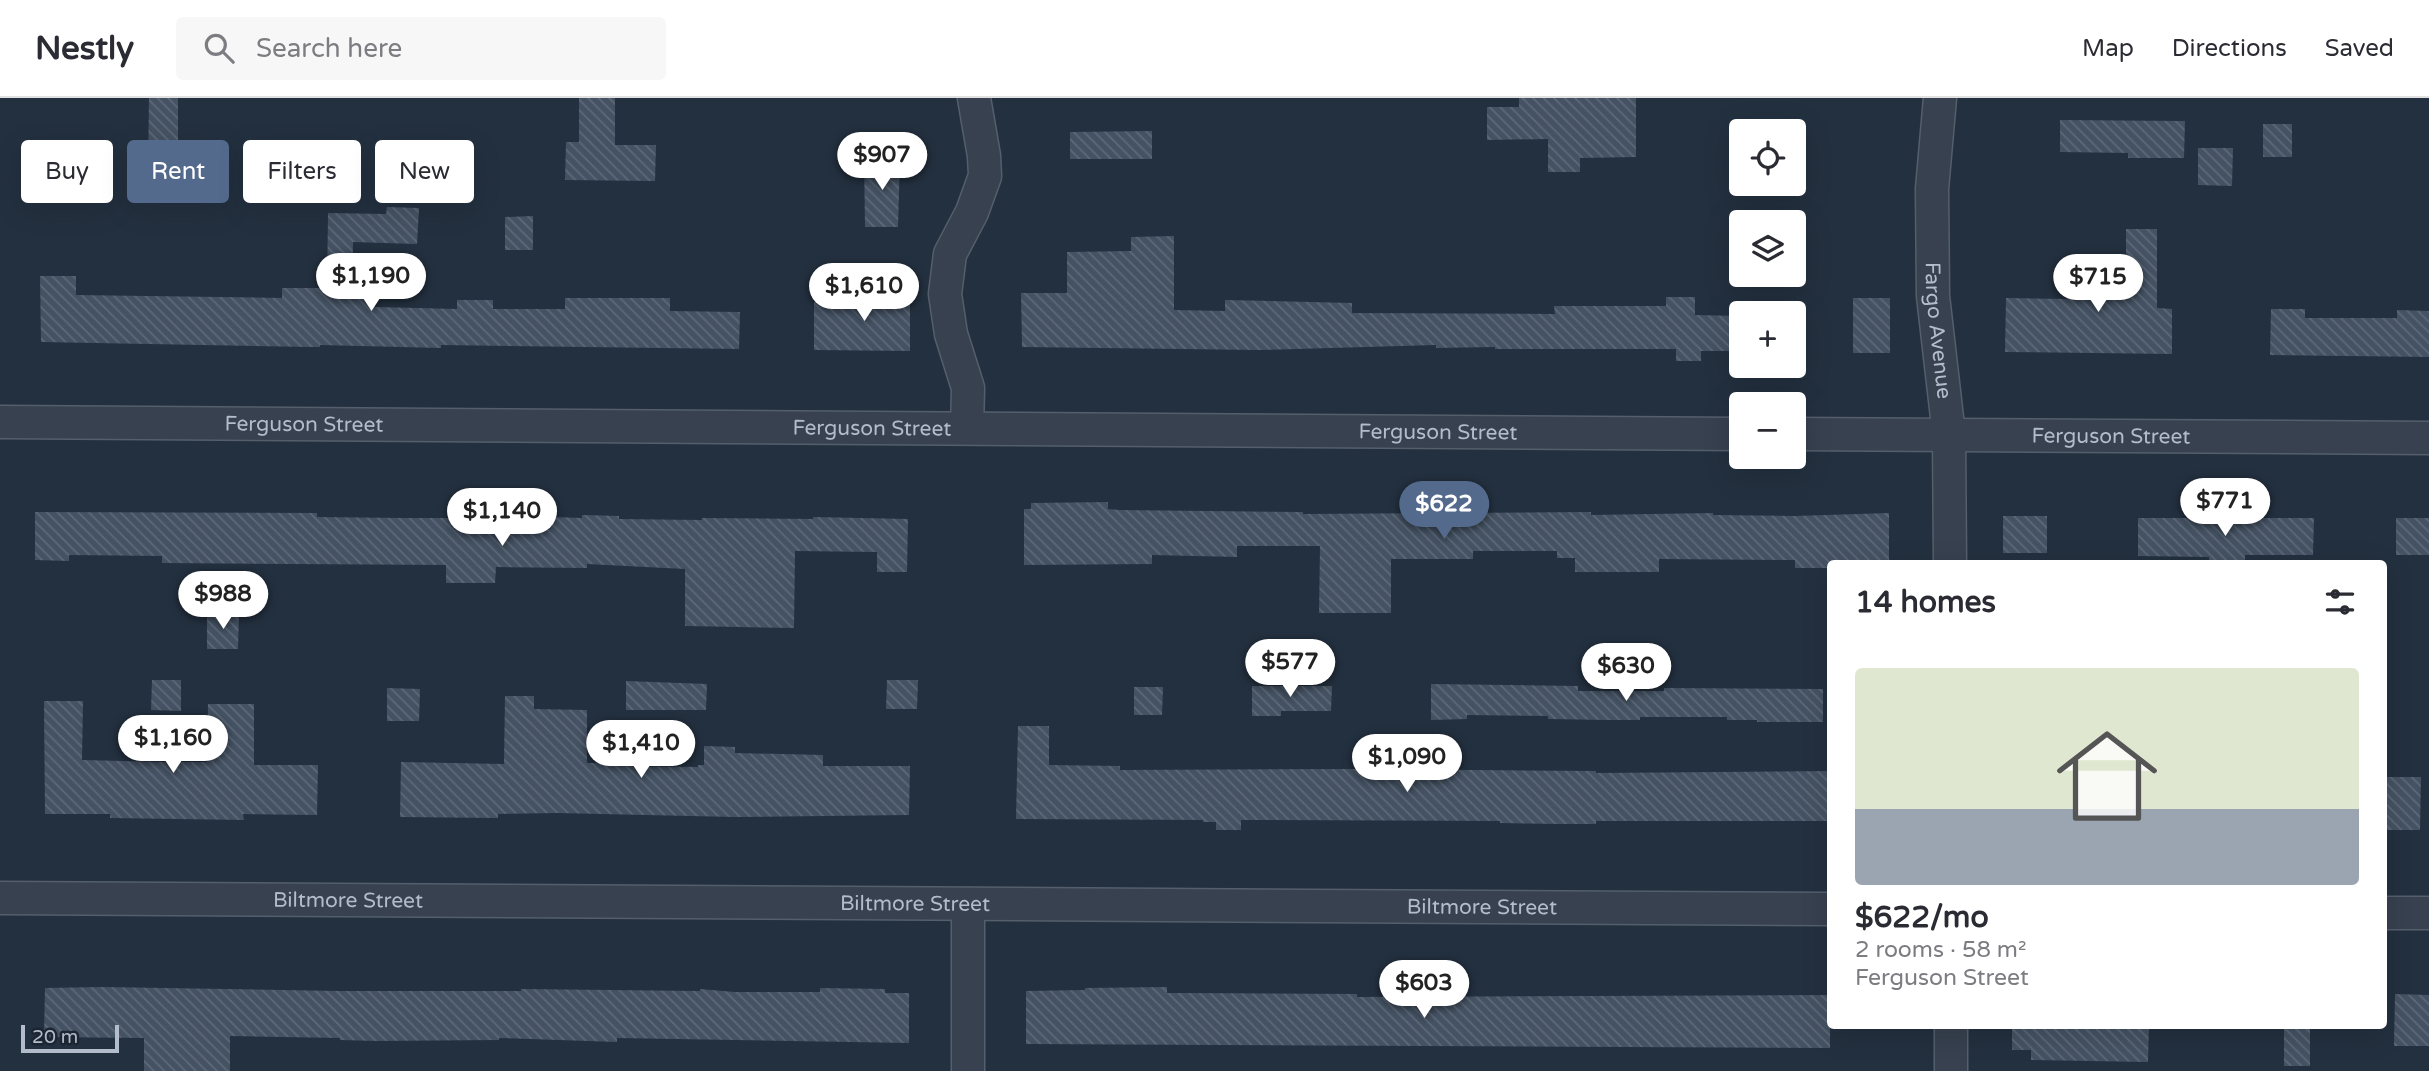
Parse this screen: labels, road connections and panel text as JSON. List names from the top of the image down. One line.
{"streets":{"street":["Fargo Avenue","Ferguson Street","Biltmore Street"]},"crossings":[["Fargo Avenue","Ferguson Street"]],"scale_bar":"20 m","page":{"header":"Nestly","search":"Search here","nav":["Map","Directions","Saved"],"map_buttons":["+","−"],"price":["$907","$1,190","$715","$1,610","$771","$622","$1,140","$988","$577","$630","$1,160","$1,410","$1,090","$603"],"chip":["Buy","Rent","Filters","New"],"heading":"14 homes","list":[{"name":"$622/mo","note":"2 rooms · 58 m² · Ferguson Street"}],"scale":"20 m"}}
